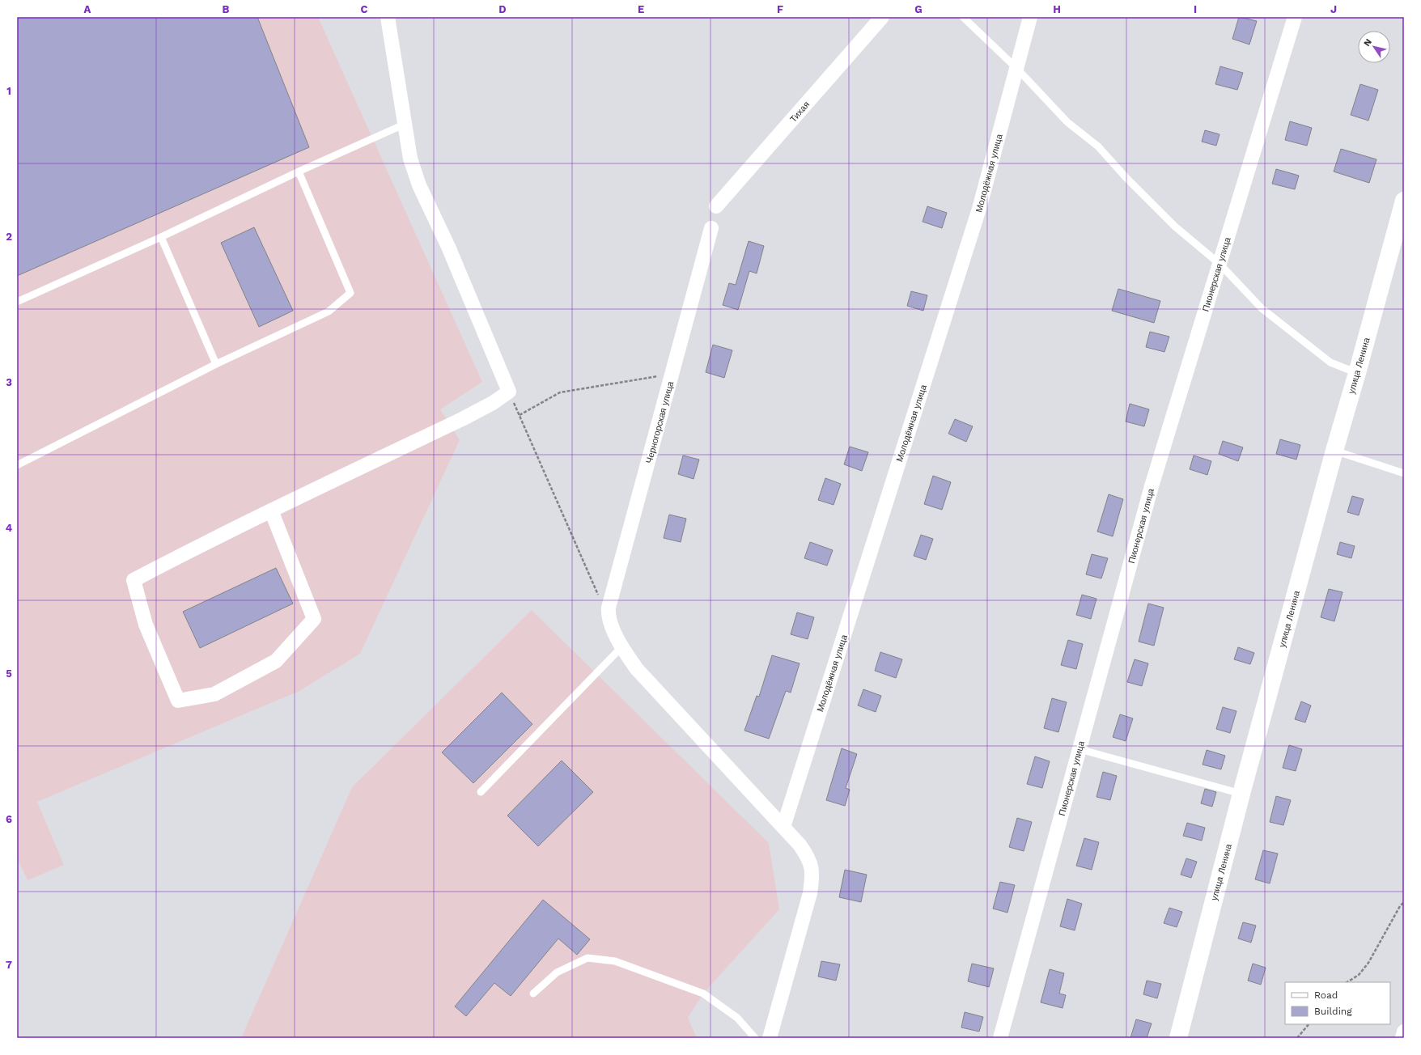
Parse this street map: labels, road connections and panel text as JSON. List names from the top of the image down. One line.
{"streets":{"street":["Тихая","Молодёжная улица","Пионерская улица","улица Ленина","Черногорская улица"]},"legend":["Road","Building"],"north":"top left","grid":{"columns":["A","B","C","D","E","F","G","H","I","J"],"rows":["1","2","3","4","5","6","7"]}}
